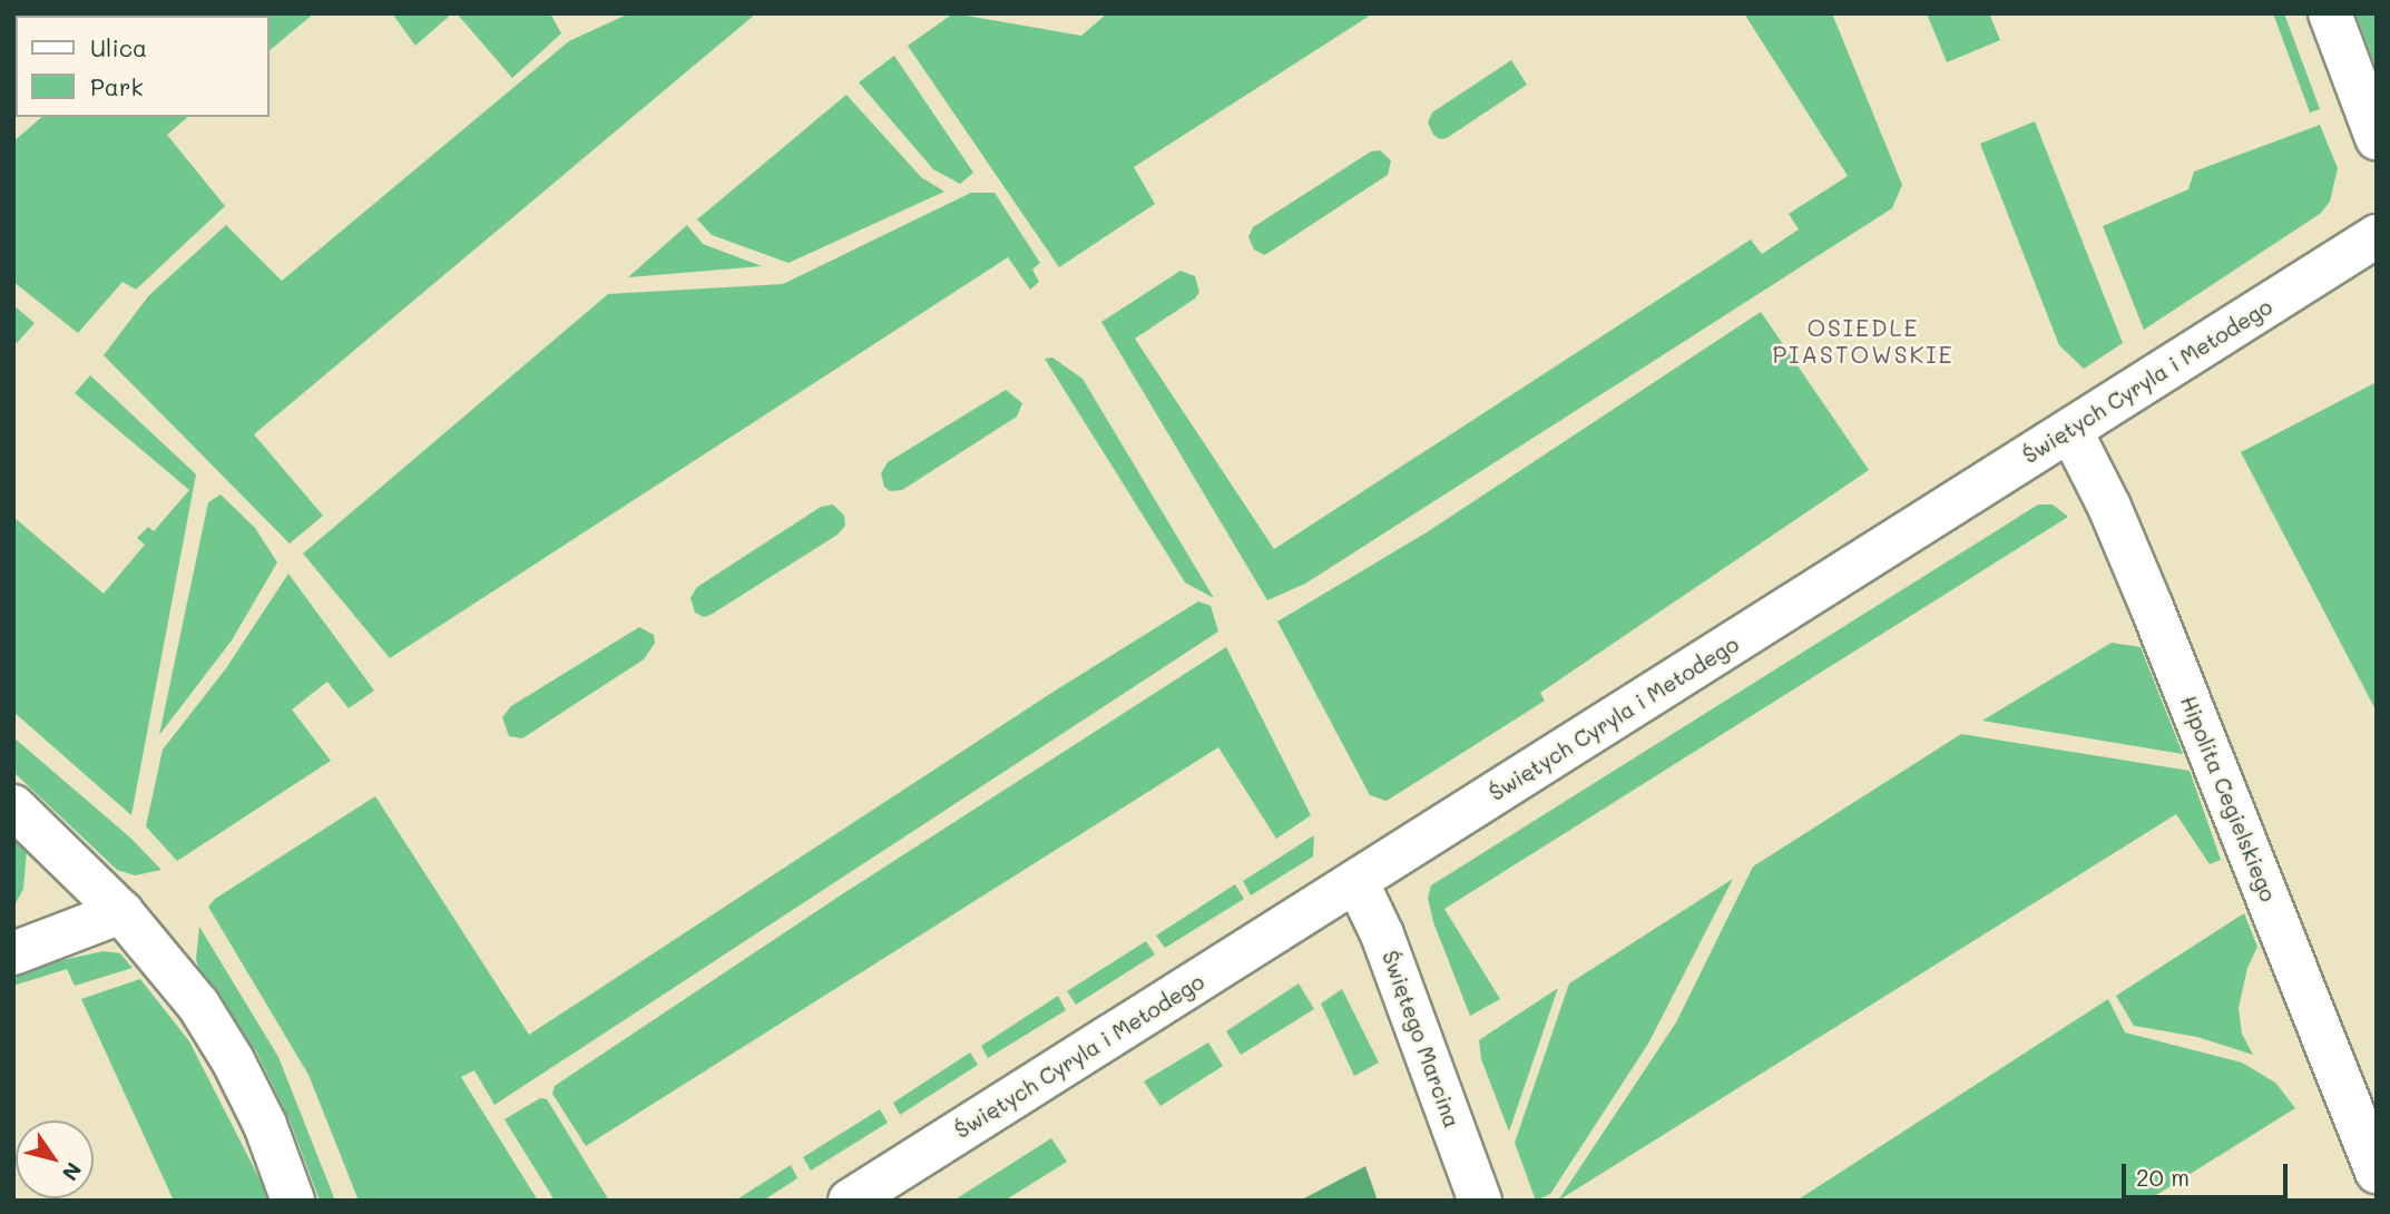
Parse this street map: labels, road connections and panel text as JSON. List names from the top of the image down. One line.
{"streets":{"street":["Świętych Cyryla i Metodego","Hipolita Cegielskiego","Świętego Marcina"]},"crossings":[["Świętych Cyryla i Metodego","Hipolita Cegielskiego"],["Świętych Cyryla i Metodego","Świętego Marcina"]],"districts":["OSIEDLE PIASTOWSKIE"],"legend":["Ulica","Park"],"scale_bar":"20 m","north":"bottom right"}
